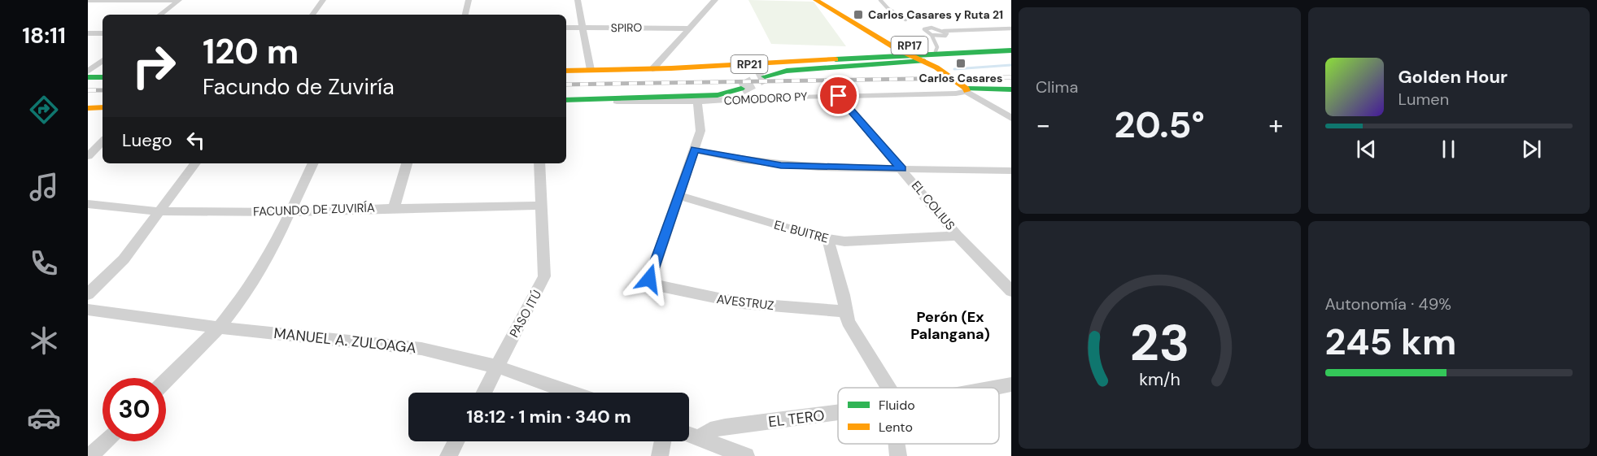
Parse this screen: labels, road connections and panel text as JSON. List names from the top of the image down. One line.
{"streets":{"main road":["RP17","RP21","COMODORO PY"],"street":["SPIRO","EL COLIUS","FACUNDO DE ZUVIRÍA","EL BUITRE","AVESTRUZ","PASO ITÚ","MANUEL A. ZULOAGA","EL TERO"]},"crossings":[["RP17","RP21"],["COMODORO PY","EL COLIUS"],["EL COLIUS","EL BUITRE"],["FACUNDO DE ZUVIRÍA","PASO ITÚ"],["EL BUITRE","AVESTRUZ"],["PASO ITÚ","MANUEL A. ZULOAGA"]],"districts":["Perón (Ex Palangana)"],"places":{"transit":["Carlos Casares y Ruta 21","Carlos Casares"]},"legend":["Fluido","Lento"],"page":{"tabs":"18:11","tile":["Clima",["Autonomía · 49%","245 km"]],"turn":["120 m","Facundo de Zuviría"],"song":["Golden Hour","Lumen"],"heat":["−","20.5°","+"],"then":"Luego","limit":"30","trip":"18:12 · 1 min · 340 m","gauge":["23","km/h"]}}
